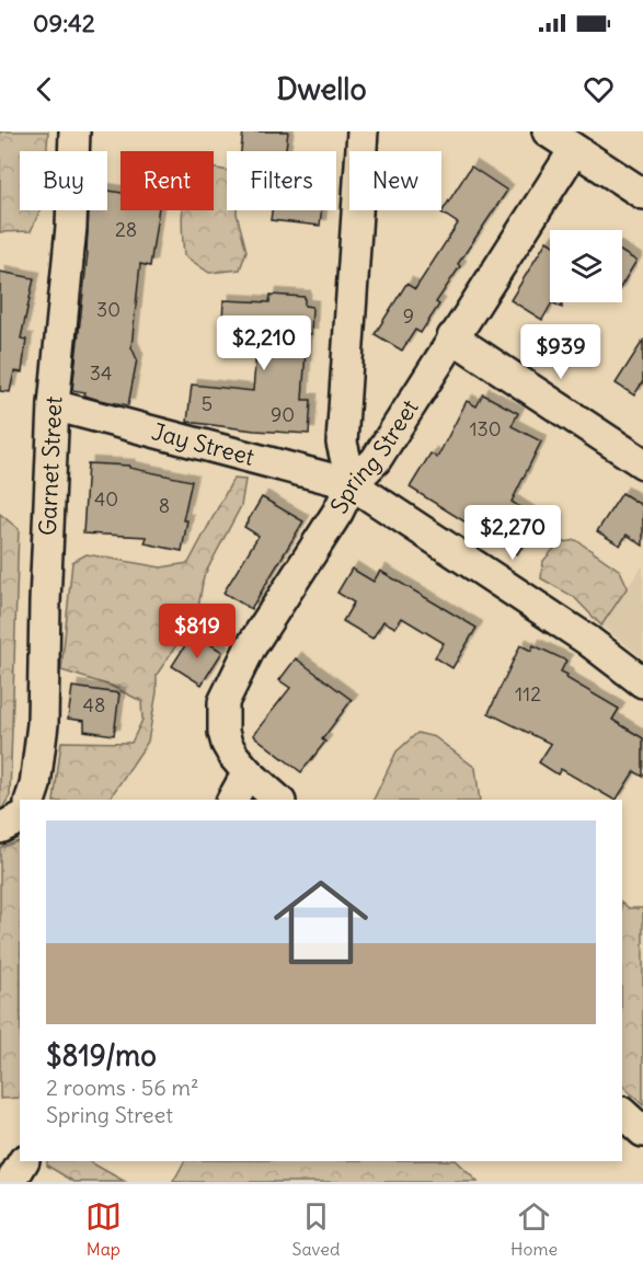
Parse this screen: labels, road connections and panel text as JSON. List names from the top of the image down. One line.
{"streets":{"street":["Jay Street","Spring Street","Garnet Street"]},"crossings":[["Jay Street","Spring Street"],["Jay Street","Garnet Street"]],"house_numbers":["28","30","9","34","5","90","130","40","8","112","48"],"page":{"status":"09:42","header":"Dwello","chip":["Buy","Rent","Filters","New"],"price":["$2,210","$939","$2,270","$819"],"list":[{"name":"$819/mo","note":"2 rooms · 56 m² · Spring Street"}],"tabs":["Map","Saved","Home"]}}
